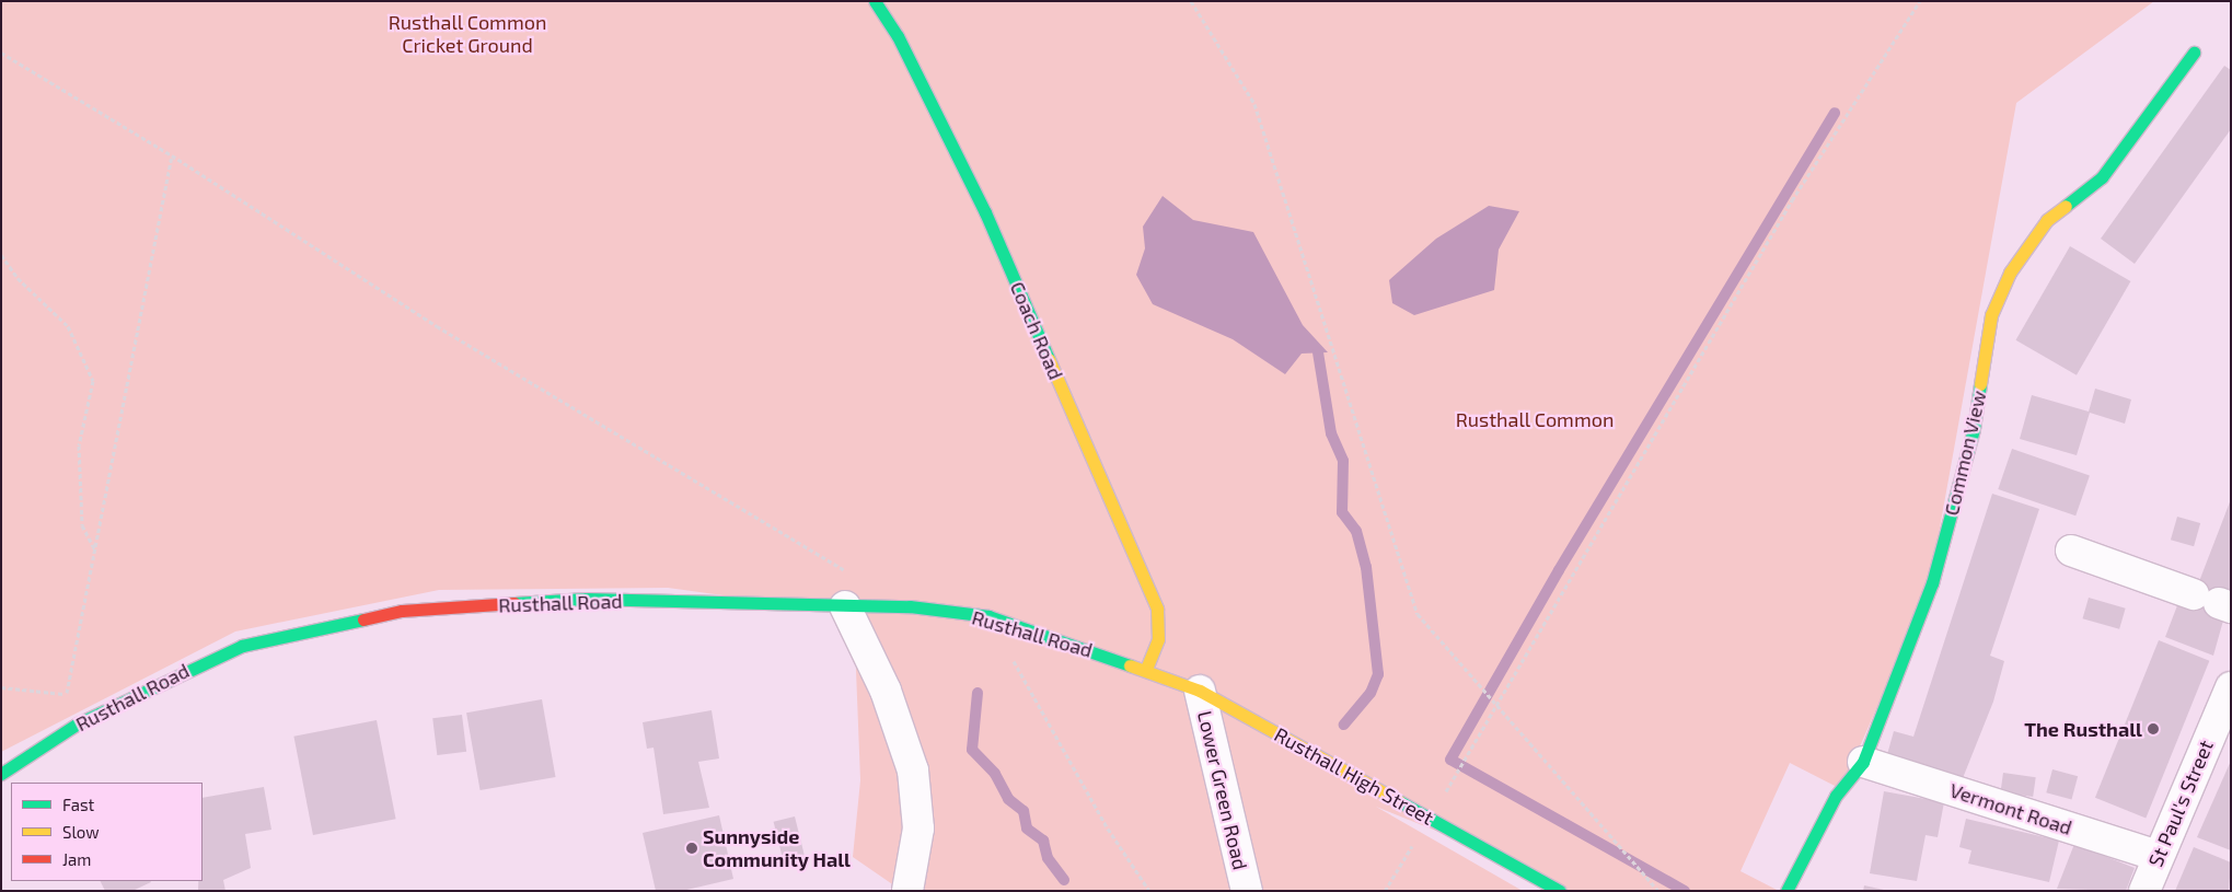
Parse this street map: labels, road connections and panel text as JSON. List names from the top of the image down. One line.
{"streets":{"street":["Coach Road","Common View","Rusthall Road","Rusthall High Street","Lower Green Road","St Paul's Street","Vermont Road"]},"crossings":[["Coach Road","Rusthall Road"],["Coach Road","Rusthall High Street"],["Common View","Vermont Road"],["Rusthall Road","Rusthall High Street"],["Rusthall High Street","Lower Green Road"],["St Paul's Street","Vermont Road"]],"parks":["Rusthall Common Cricket Ground","Rusthall Common"],"places":["The Rusthall","Sunnyside Community Hall"],"legend":["Fast","Slow","Jam"]}
